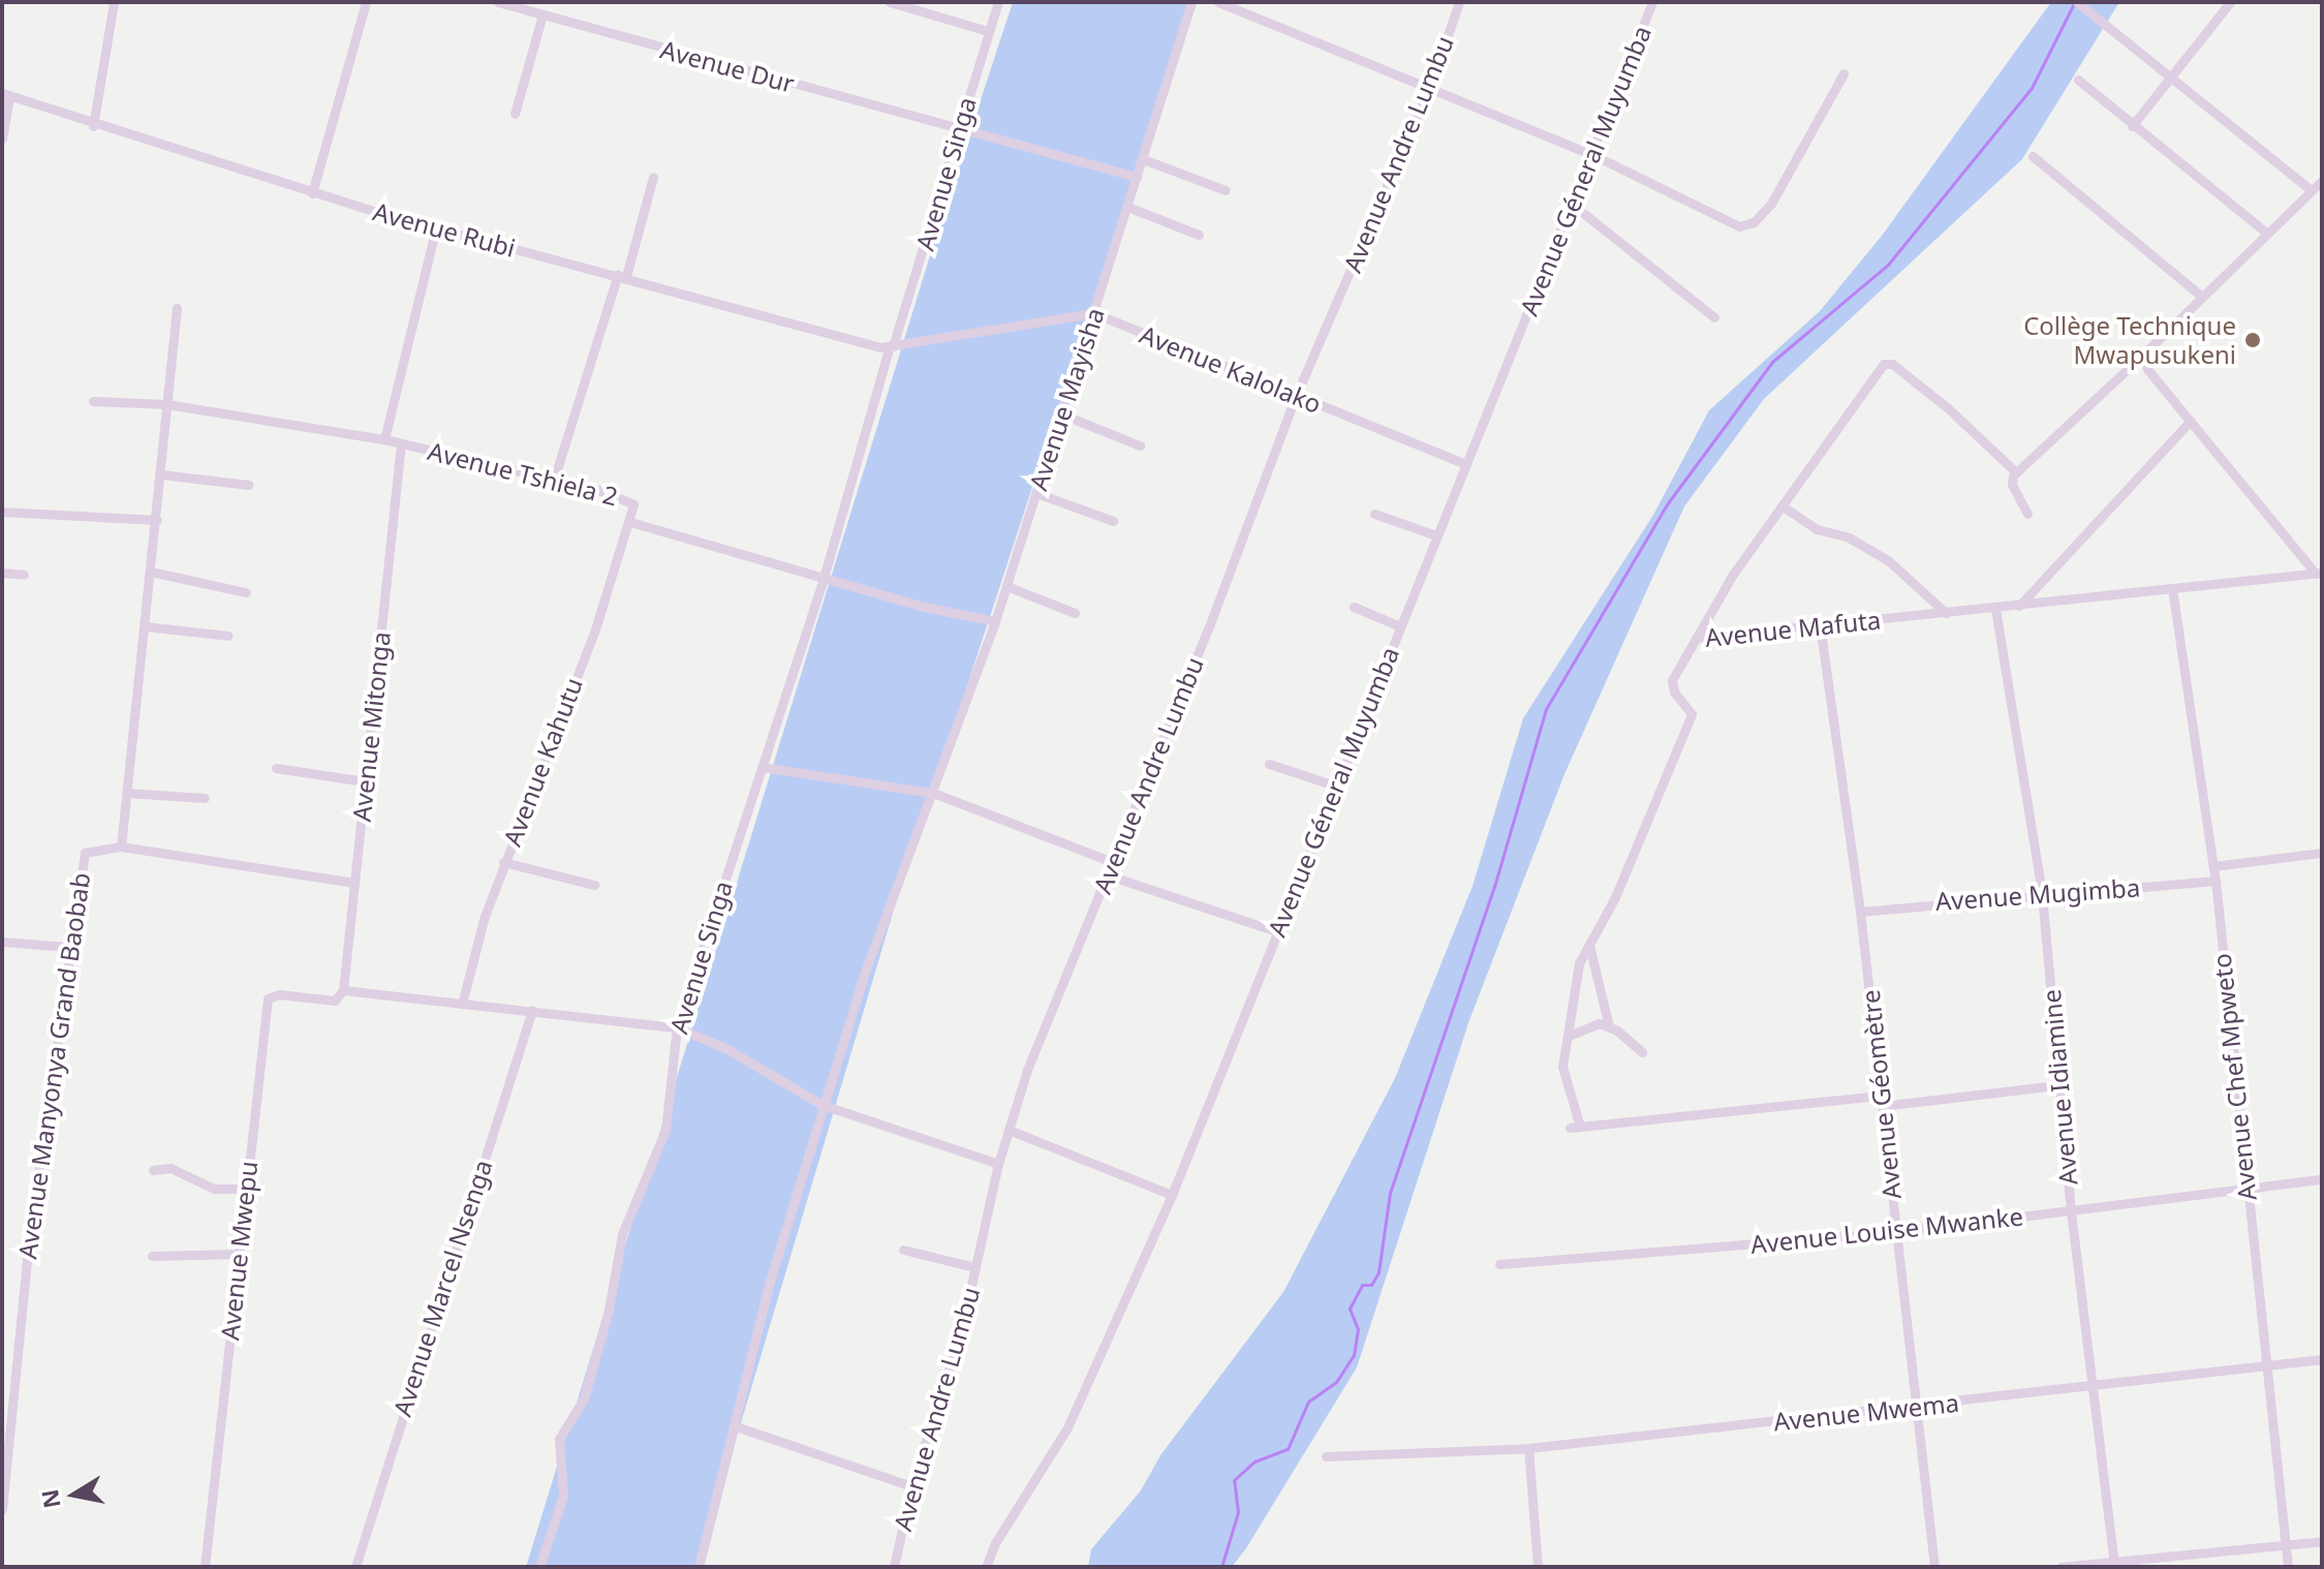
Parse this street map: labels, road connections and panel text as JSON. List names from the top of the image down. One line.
{"streets":{"street":["Avenue Dur","Avenue Andre Lumbu","Avenue Géneral Muyumba","Avenue Singa","Avenue Rubi","Avenue Kalolako","Avenue Mayisha","Avenue Tshiela 2","Avenue Mafuta","Avenue Mitonga","Avenue Kahutu","Avenue Mugimba","Avenue Manyonya Grand Baobab","Avenue Chef Mpweto","Avenue Idiamine","Avenue Géomètre","Avenue Louise Mwanke","Avenue Mwepu","Avenue Marcel Nsenga","Avenue Mwema"]},"crossings":[["Avenue Dur","Avenue Singa"],["Avenue Dur","Avenue Mayisha"],["Avenue Andre Lumbu","Avenue Kalolako"],["Avenue Géneral Muyumba","Avenue Kalolako"],["Avenue Singa","Avenue Rubi"],["Avenue Singa","Avenue Tshiela 2"],["Avenue Kalolako","Avenue Mayisha"],["Avenue Mayisha","Avenue Tshiela 2"],["Avenue Tshiela 2","Avenue Mitonga"],["Avenue Tshiela 2","Avenue Kahutu"],["Avenue Mafuta","Avenue Chef Mpweto"],["Avenue Mafuta","Avenue Idiamine"],["Avenue Mafuta","Avenue Géomètre"],["Avenue Mitonga","Avenue Mwepu"],["Avenue Mugimba","Avenue Chef Mpweto"],["Avenue Mugimba","Avenue Idiamine"],["Avenue Mugimba","Avenue Géomètre"],["Avenue Chef Mpweto","Avenue Louise Mwanke"],["Avenue Chef Mpweto","Avenue Mwema"],["Avenue Idiamine","Avenue Louise Mwanke"],["Avenue Idiamine","Avenue Mwema"],["Avenue Géomètre","Avenue Louise Mwanke"],["Avenue Géomètre","Avenue Mwema"]],"places":["Collège Technique Mwapusukeni"],"north":"left"}
